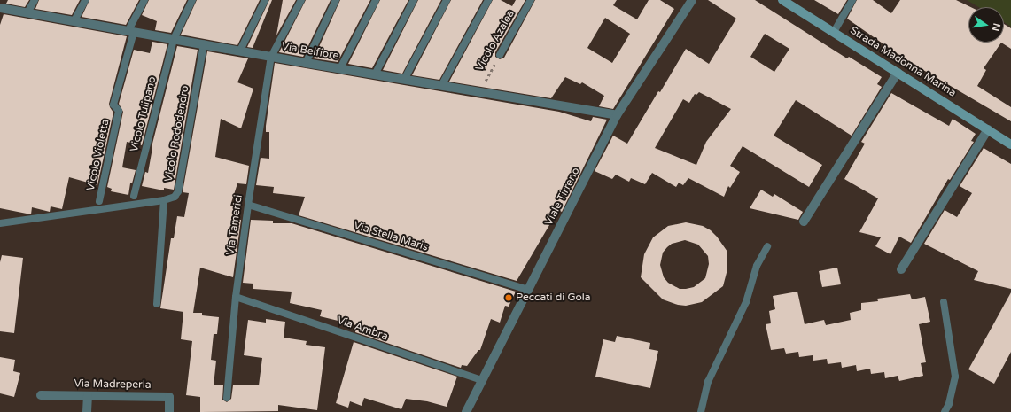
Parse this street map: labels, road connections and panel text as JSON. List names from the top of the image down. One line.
{"streets":{"street":["Via Belfiore","Strada Madonna Marina","Viale Tirreno","Via Madreperla"],"lane":["Vicolo Azalea","Vicolo Tulipano","Vicolo Rododendro","Vicolo Violetta","Via Tamerici","Via Stella Maris","Via Ambra"]},"crossings":[["Vicolo Azalea","Via Belfiore"],["Via Belfiore","Vicolo Tulipano"],["Via Belfiore","Vicolo Rododendro"],["Via Belfiore","Vicolo Violetta"],["Via Belfiore","Viale Tirreno"],["Via Belfiore","Via Tamerici"],["Viale Tirreno","Via Stella Maris"],["Viale Tirreno","Via Ambra"],["Via Tamerici","Via Stella Maris"],["Via Tamerici","Via Ambra"]],"places":["Peccati di Gola"],"north":"right"}
